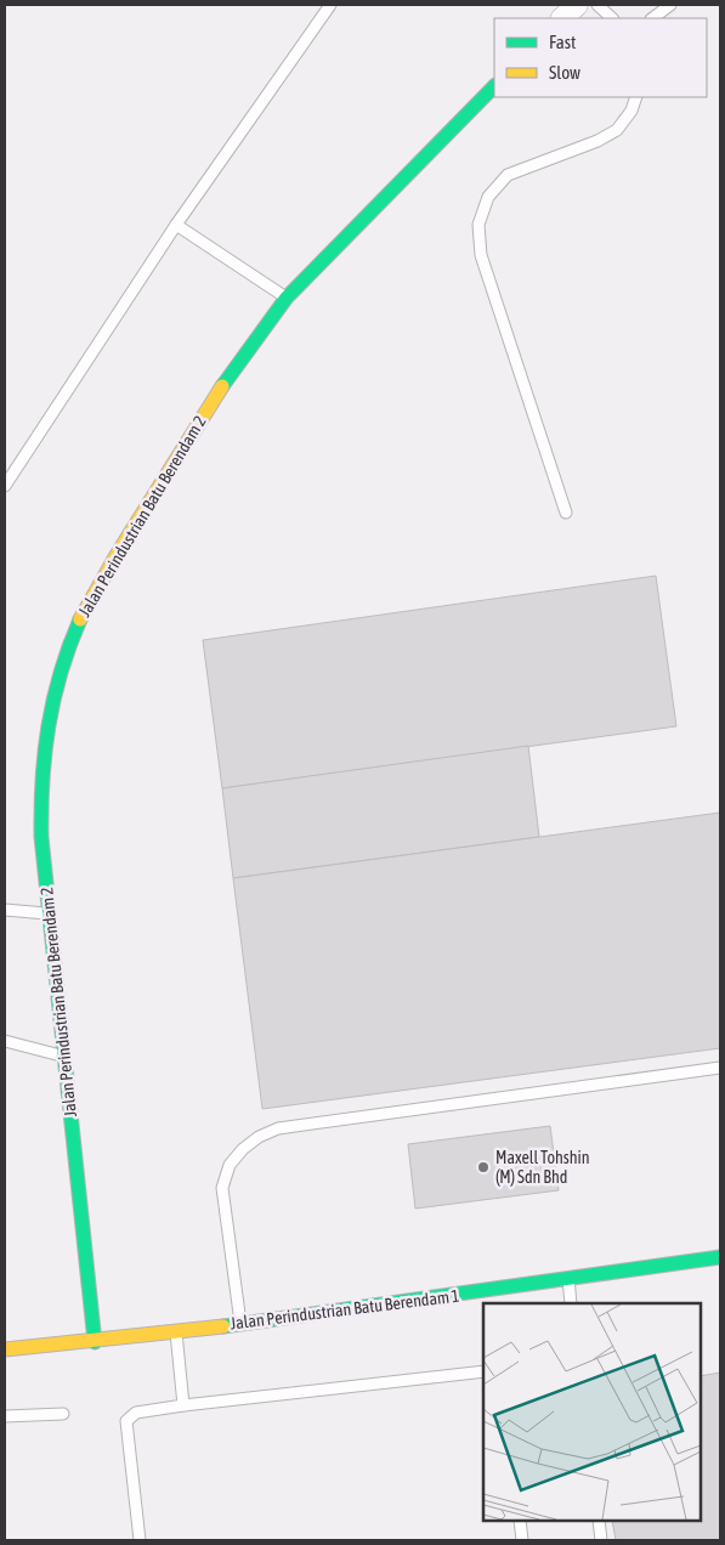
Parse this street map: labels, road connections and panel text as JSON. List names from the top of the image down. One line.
{"streets":{"street":["Jalan Perindustrian Batu Berendam 2","Jalan Perindustrian Batu Berendam 1"]},"crossings":[["Jalan Perindustrian Batu Berendam 2","Jalan Perindustrian Batu Berendam 1"]],"places":["Maxell Tohshin (M) Sdn Bhd"],"legend":["Fast","Slow"]}
